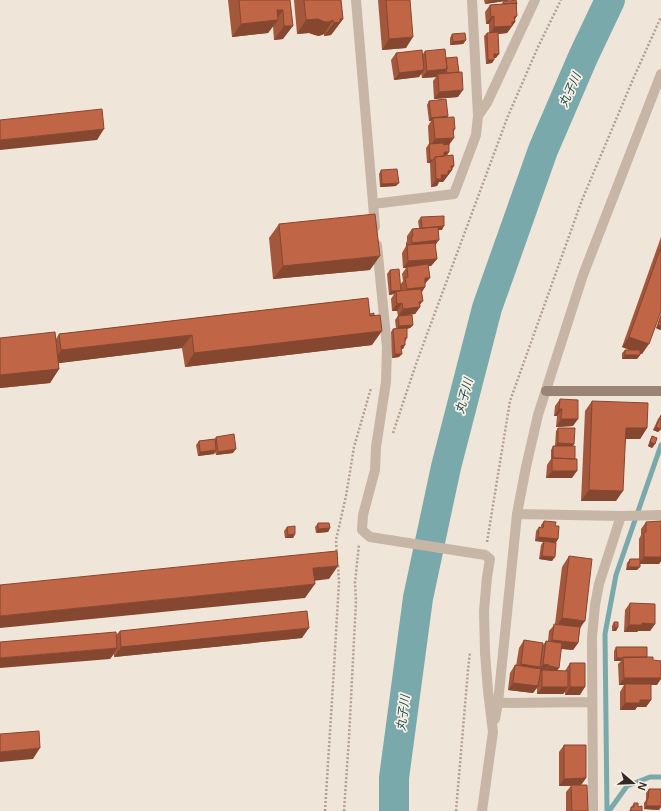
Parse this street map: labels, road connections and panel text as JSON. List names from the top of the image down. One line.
{"water":["丸子川"],"north":"right"}
